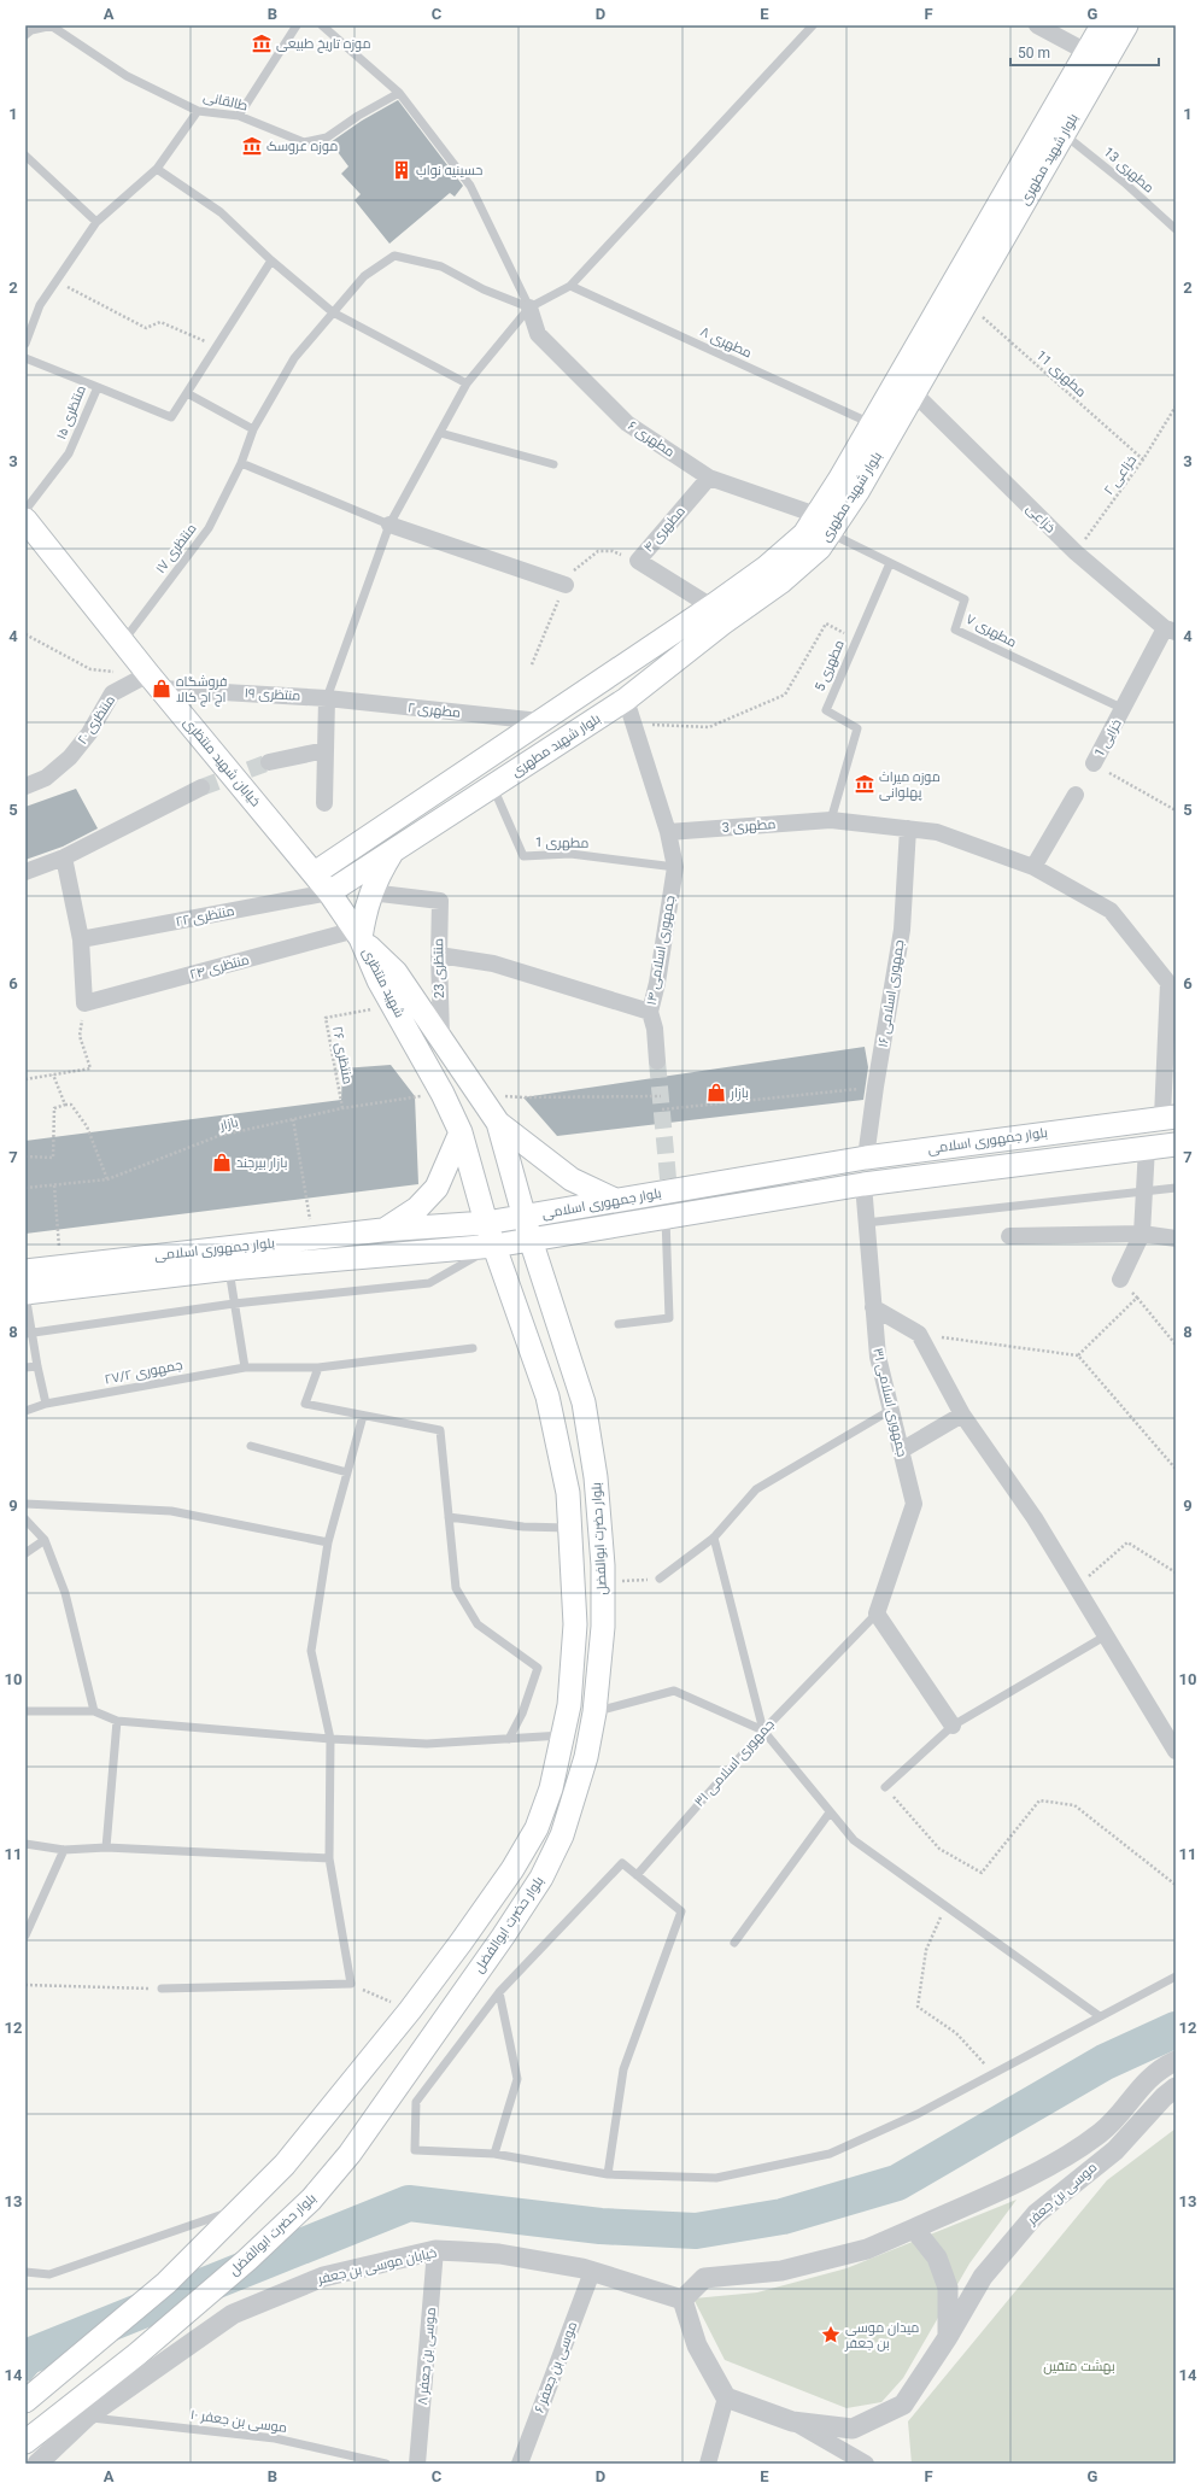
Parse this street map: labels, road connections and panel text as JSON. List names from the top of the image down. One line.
{"streets":{"main road":["بلوار شهید مطهری","خیابان شهید منتظری","شهید منتظری","بلوار جمهوری اسلامی","بلوار حضرت ابوالفضل"],"street":["مطهری ۶","خزاعی","مطهری ۴","منتظری ۱۹","مطهری ۲","منتظری ۲۰","خزایی 1","مطهری 3","منتظری ۲۲","جمهوری اسلامی ۱۴","منتظری ۲۴","منتظری 23","جمهوری اسلامی ۱۶","جمهوری اسلامی ۳۱","موسی بن جعفر","خیابان موسی بن جعفر","موسی بن جعفر ۸","موسی بن جعفر ۶"],"lane":["طالقانی","مطهری 13","مطهری ۸","منتظری ۱۵","منتظری ۱۷","مطهری ۷","مطهری 5","مطهری 1","جمهوری ۲۷/۲","موسی بن جعفر ۱۰"],"path":["مطهری 11","خزاعی ۲","منتظری ۲۶","بازار"]},"crossings":[["بلوار شهید مطهری","مطهری 13"],["بلوار شهید مطهری","مطهری ۸"],["بلوار شهید مطهری","مطهری 11"],["بلوار شهید مطهری","مطهری ۶"],["بلوار شهید مطهری","خزاعی"],["بلوار شهید مطهری","مطهری ۴"],["بلوار شهید مطهری","مطهری ۷"],["بلوار شهید مطهری","مطهری ۲"],["بلوار شهید مطهری","خیابان شهید منتظری"],["بلوار شهید مطهری","مطهری 1"],["بلوار شهید مطهری","منتظری ۲۲"],["مطهری 11","خزاعی ۲"],["مطهری ۶","مطهری ۴"],["مطهری ۶","منتظری ۱۷"],["مطهری ۶","مطهری ۷"],["خزاعی ۲","خزاعی"],["خزاعی","خزایی 1"],["منتظری ۱۷","خیابان شهید منتظری"],["مطهری ۷","مطهری 5"],["مطهری ۷","خزایی 1"],["مطهری 5","مطهری 3"],["منتظری ۱۹","مطهری ۲"],["منتظری ۱۹","منتظری ۲۰"],["منتظری ۱۹","خیابان شهید منتظری"],["منتظری ۲۰","خیابان شهید منتظری"],["خیابان شهید منتظری","منتظری ۲۲"],["خیابان شهید منتظری","منتظری ۲۴"],["خیابان شهید منتظری","شهید منتظری"],["مطهری 3","جمهوری اسلامی ۱۶"],["مطهری 3","بلوار جمهوری اسلامی"],["مطهری 1","جمهوری اسلامی ۱۴"],["منتظری ۲۴","شهید منتظری"],["منتظری 23","شهید منتظری"],["شهید منتظری","منتظری ۲۶"],["شهید منتظری","بازار"],["شهید منتظری","بلوار جمهوری اسلامی"],["شهید منتظری","بلوار حضرت ابوالفضل"],["جمهوری اسلامی ۱۶","بلوار جمهوری اسلامی"],["منتظری ۲۶","بازار"],["بلوار جمهوری اسلامی","جمهوری اسلامی ۳۱"],["بلوار جمهوری اسلامی","بلوار حضرت ابوالفضل"],["خیابان موسی بن جعفر","موسی بن جعفر ۸"],["خیابان موسی بن جعفر","موسی بن جعفر ۶"],["خیابان موسی بن جعفر","موسی بن جعفر ۱۰"]],"parks":["بهشت متقین"],"places":{"museum":["موزه تاریخ طبیعی","موزه عروسک","موزه میراث پهلوانی"],"building":["حسینیه نواب"],"shop":["فروشگاه اچ اچ کالا","بازار","بازار بیرجند"],"place":["میدان موسی بن جعفر"]},"scale_bar":"50 m","grid":{"columns":["A","B","C","D","E","F","G"],"rows":["1","2","3","4","5","6","7","8","9","10","11","12","13","14"]}}
